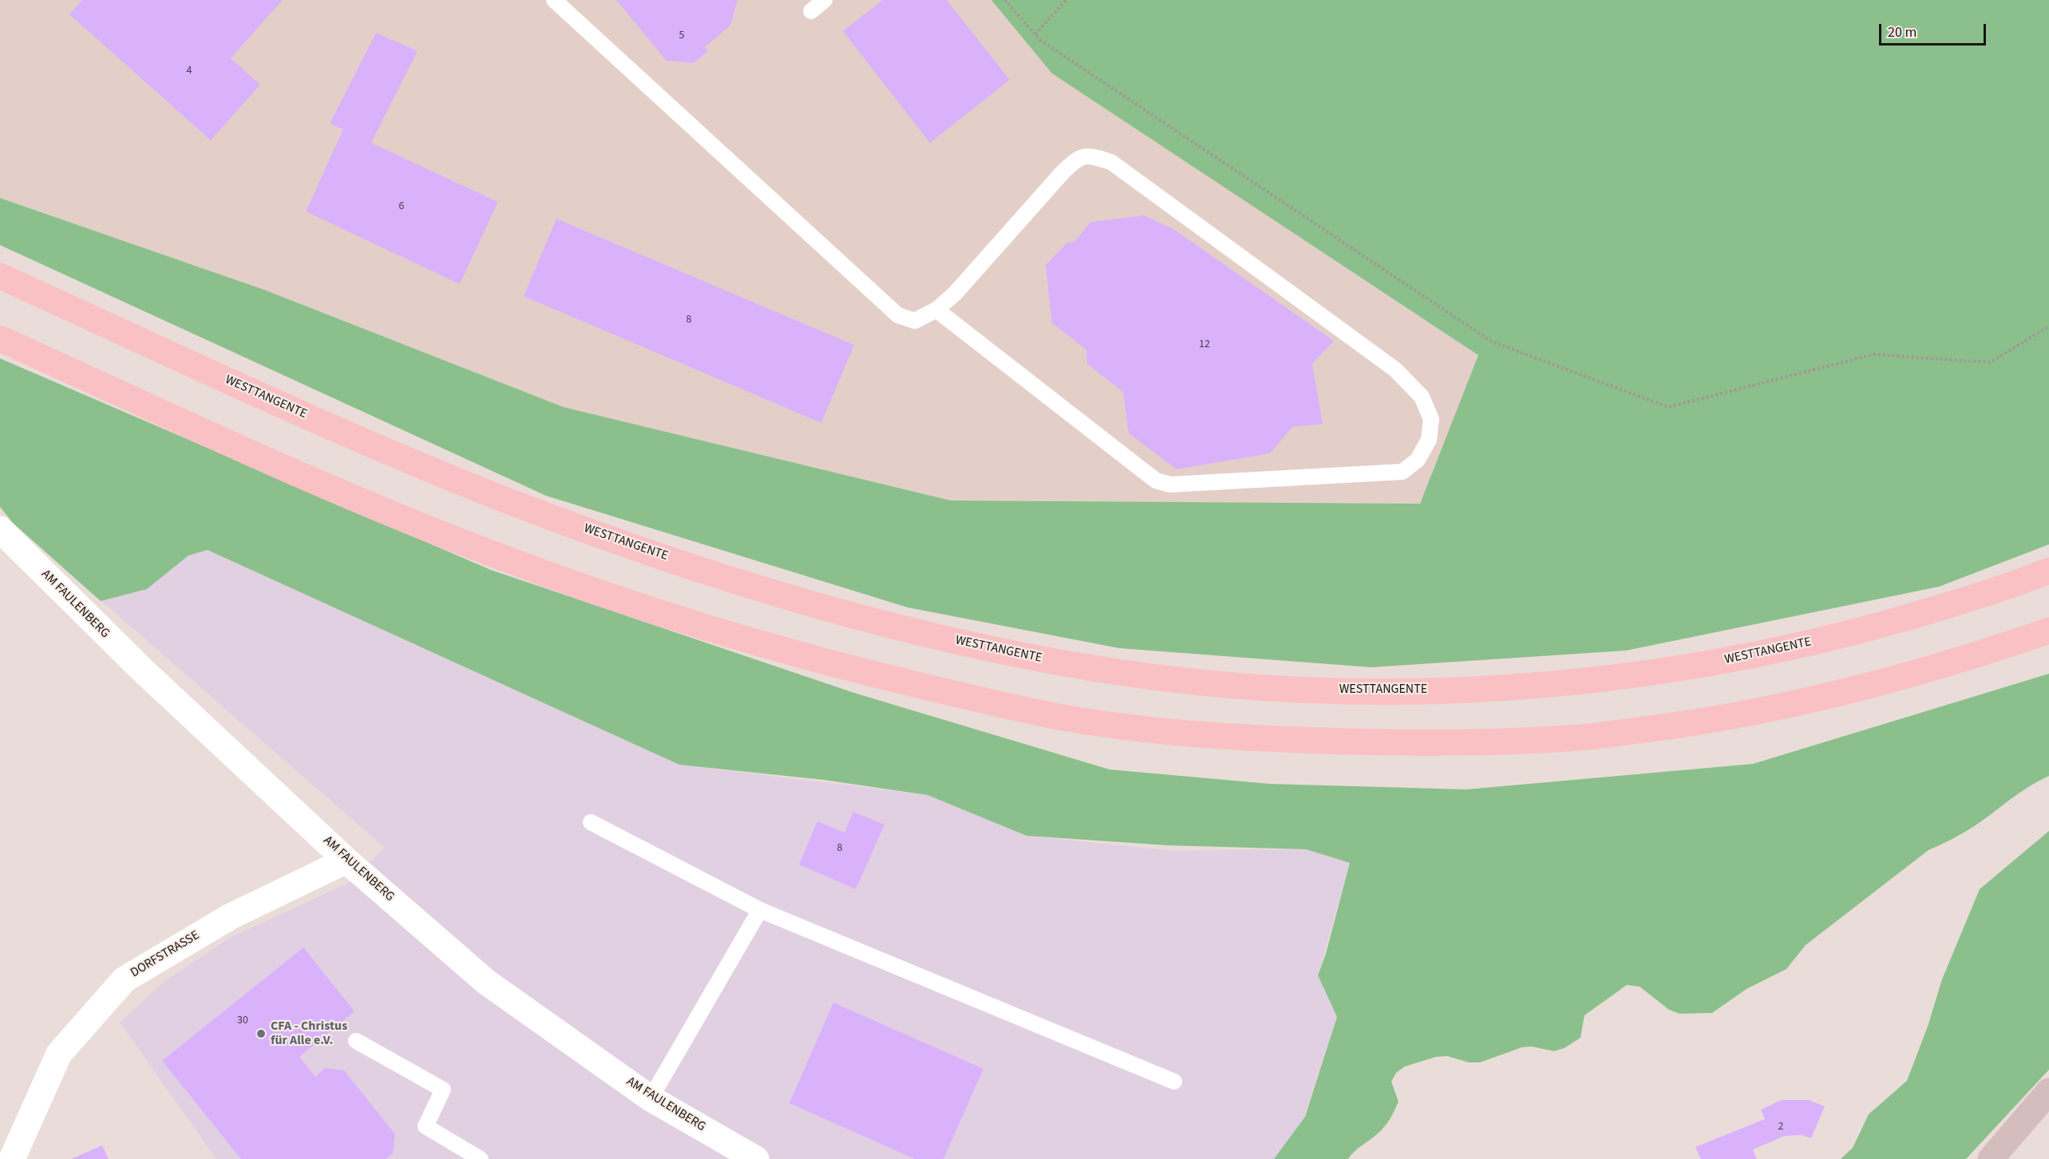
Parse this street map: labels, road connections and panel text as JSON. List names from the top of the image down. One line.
{"streets":{"main road":["WESTTANGENTE"],"street":["AM FAULENBERG","DORFSTRASSE"]},"crossings":[["AM FAULENBERG","DORFSTRASSE"]],"places":["CFA - Christus für Alle e.V."],"house_numbers":["5","4","6","8","12","8","30","2"],"scale_bar":"20 m"}
